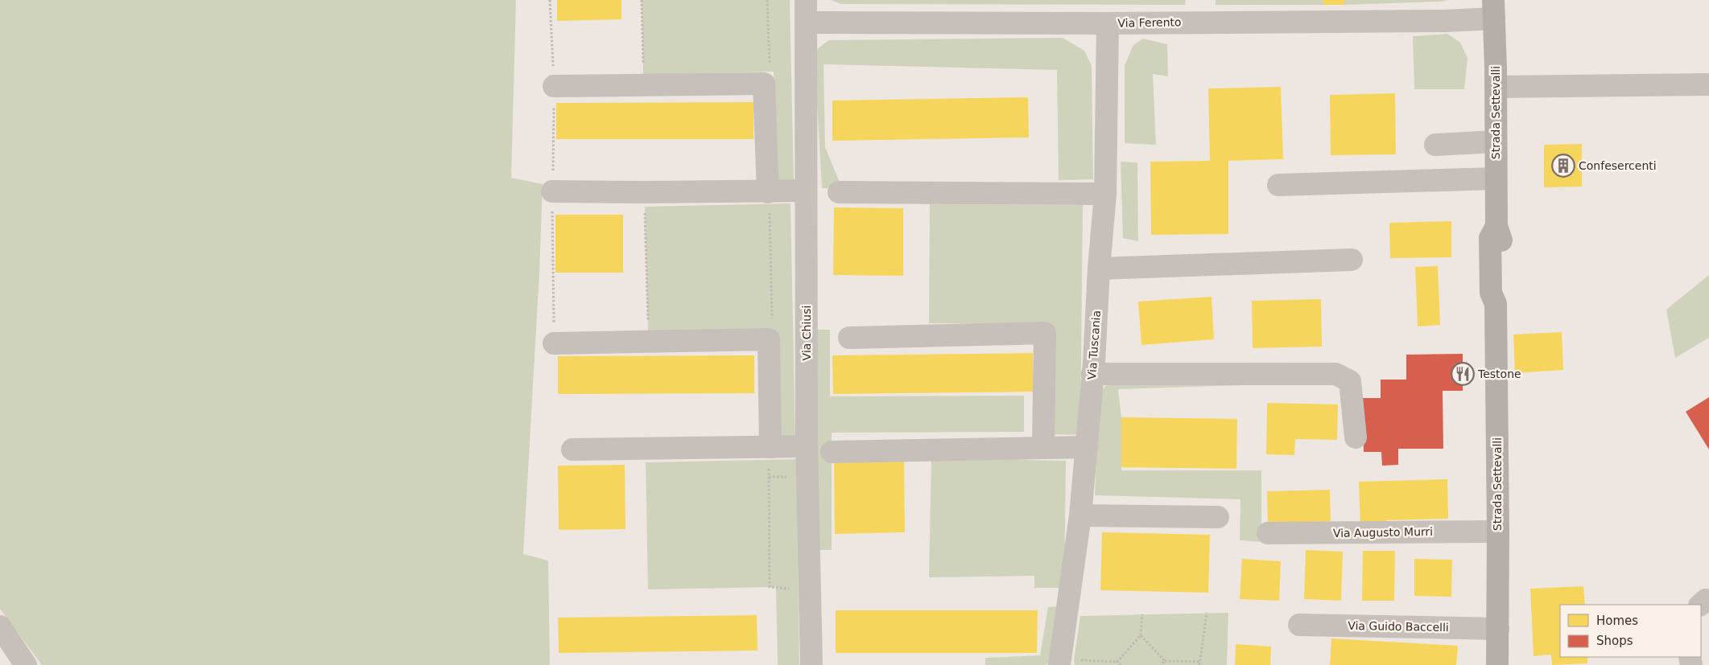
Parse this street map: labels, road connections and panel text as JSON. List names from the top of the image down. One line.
{"streets":{"main road":["Strada Settevalli"],"street":["Via Ferento","Via Chiusi","Via Tuscania","Via Augusto Murri","Via Guido Baccelli"]},"crossings":[["Via Ferento","Strada Settevalli"],["Via Ferento","Via Chiusi"],["Via Ferento","Via Tuscania"],["Strada Settevalli","Via Augusto Murri"],["Strada Settevalli","Via Guido Baccelli"]],"places":{"building":["Confesercenti"],"restaurant":["Testone"]},"legend":["Homes","Shops"]}
